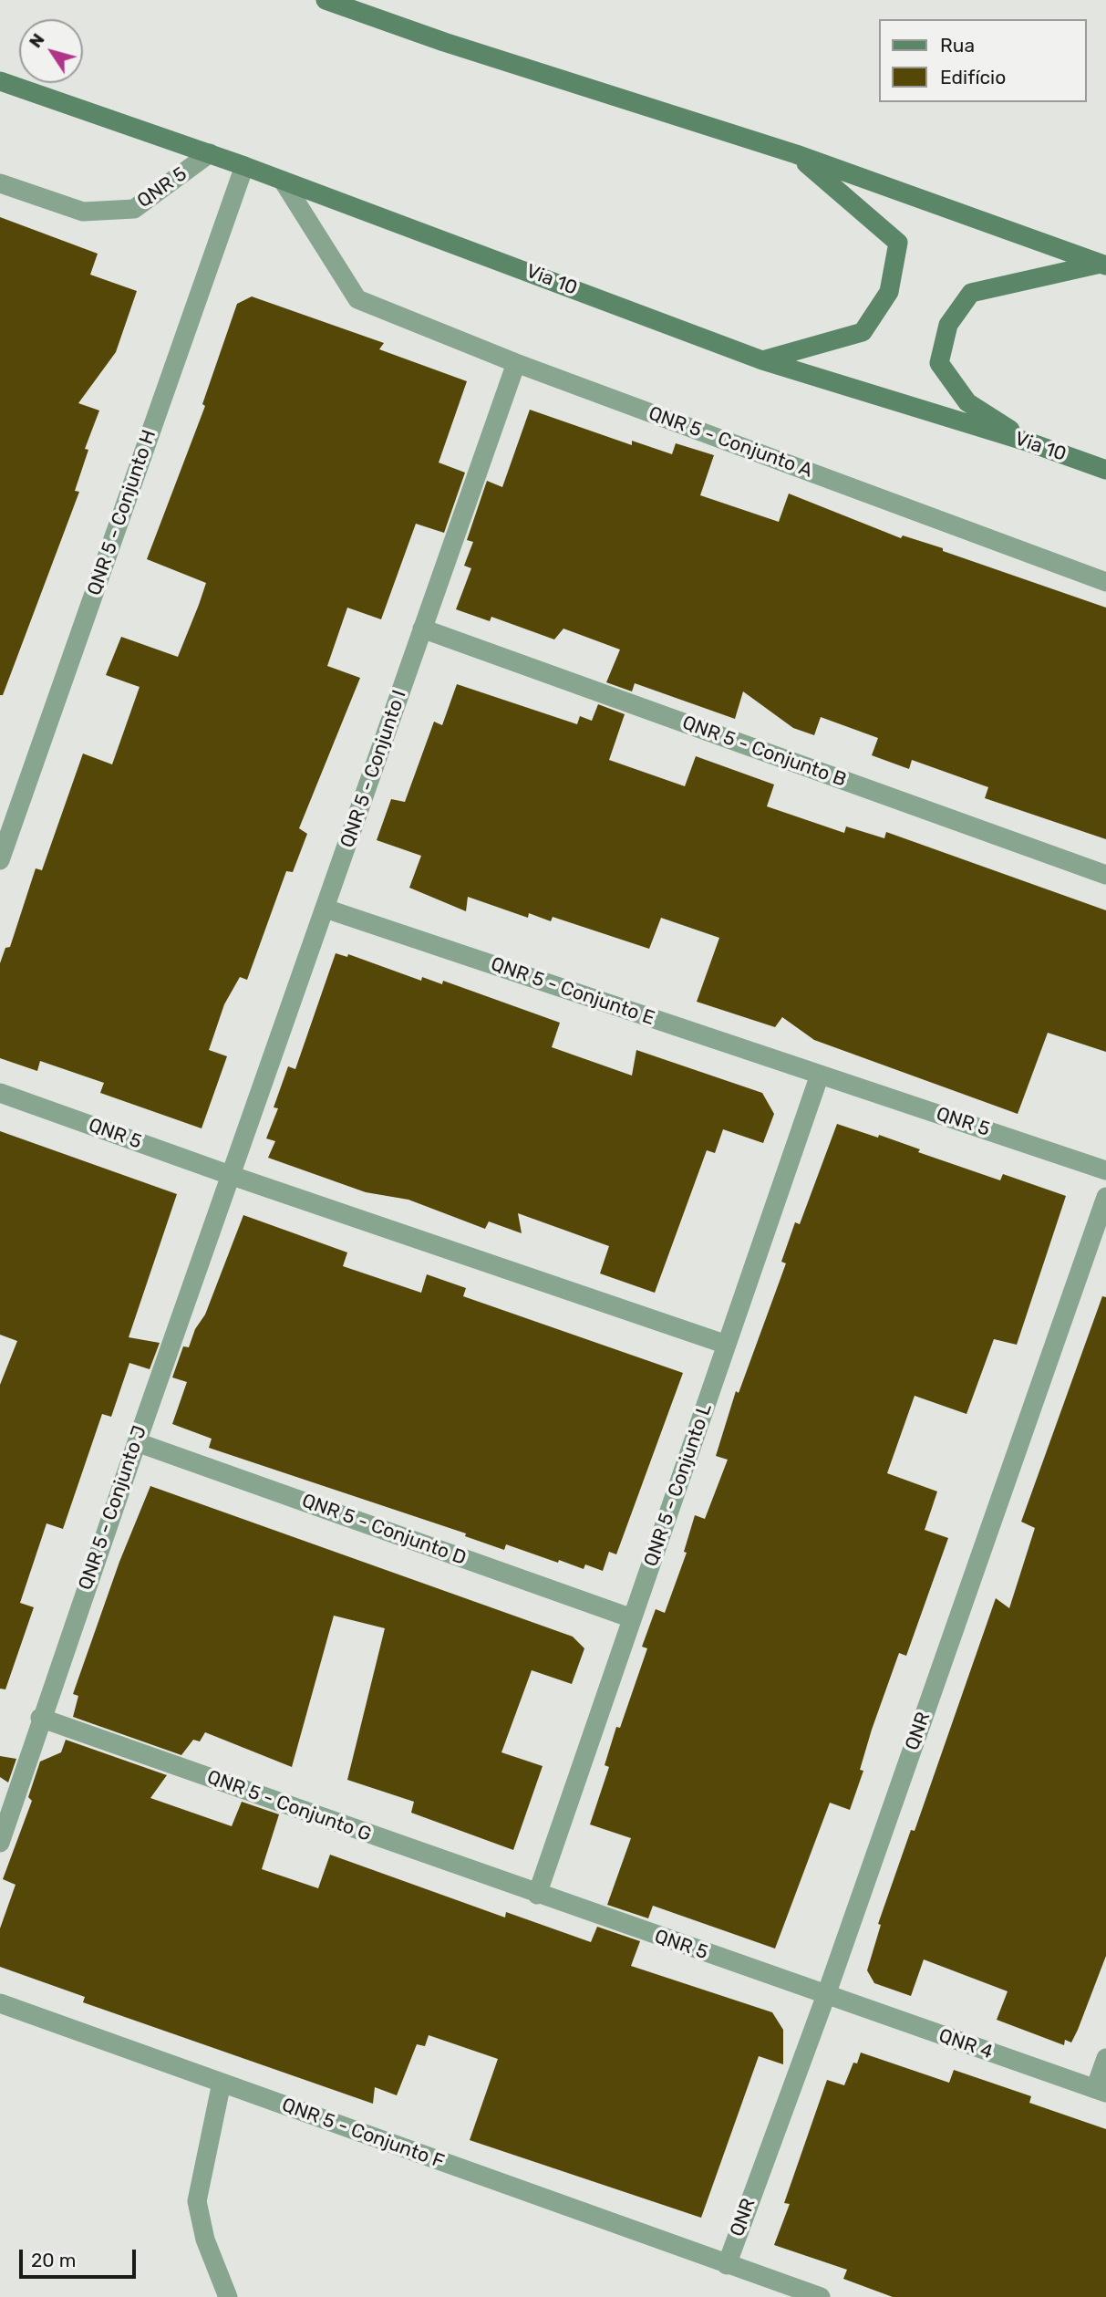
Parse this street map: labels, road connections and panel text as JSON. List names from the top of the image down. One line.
{"streets":{"main road":["Via 10"],"street":["QNR 5","QNR 5 - Conjunto A","QNR 5 - Conjunto H","QNR 5 - Conjunto B","QNR 5 - Conjunto I","QNR 5 - Conjunto E","QNR 5 - Conjunto L","QNR 5 - Conjunto J","QNR 5 - Conjunto D","QNR","QNR 5 - Conjunto G","QNR 4","QNR 5 - Conjunto F"]},"crossings":[["QNR 5","Via 10"],["QNR 5","QNR 5 - Conjunto I"],["QNR 5","QNR 5 - Conjunto E"],["QNR 5","QNR 5 - Conjunto L"],["QNR 5","QNR 5 - Conjunto J"],["QNR 5","QNR"],["QNR 5","QNR 5 - Conjunto G"],["QNR 5","QNR 4"],["Via 10","QNR 5 - Conjunto A"],["Via 10","QNR 5 - Conjunto H"],["QNR 5 - Conjunto A","QNR 5 - Conjunto I"],["QNR 5 - Conjunto B","QNR 5 - Conjunto I"],["QNR 5 - Conjunto I","QNR 5 - Conjunto E"],["QNR 5 - Conjunto I","QNR 5 - Conjunto J"],["QNR 5 - Conjunto E","QNR 5 - Conjunto L"],["QNR 5 - Conjunto L","QNR 5 - Conjunto D"],["QNR 5 - Conjunto L","QNR 5 - Conjunto G"],["QNR 5 - Conjunto J","QNR 5 - Conjunto D"],["QNR 5 - Conjunto J","QNR 5 - Conjunto G"],["QNR","QNR 4"],["QNR","QNR 5 - Conjunto F"]],"legend":["Rua","Edifício"],"scale_bar":"20 m","north":"top left"}
